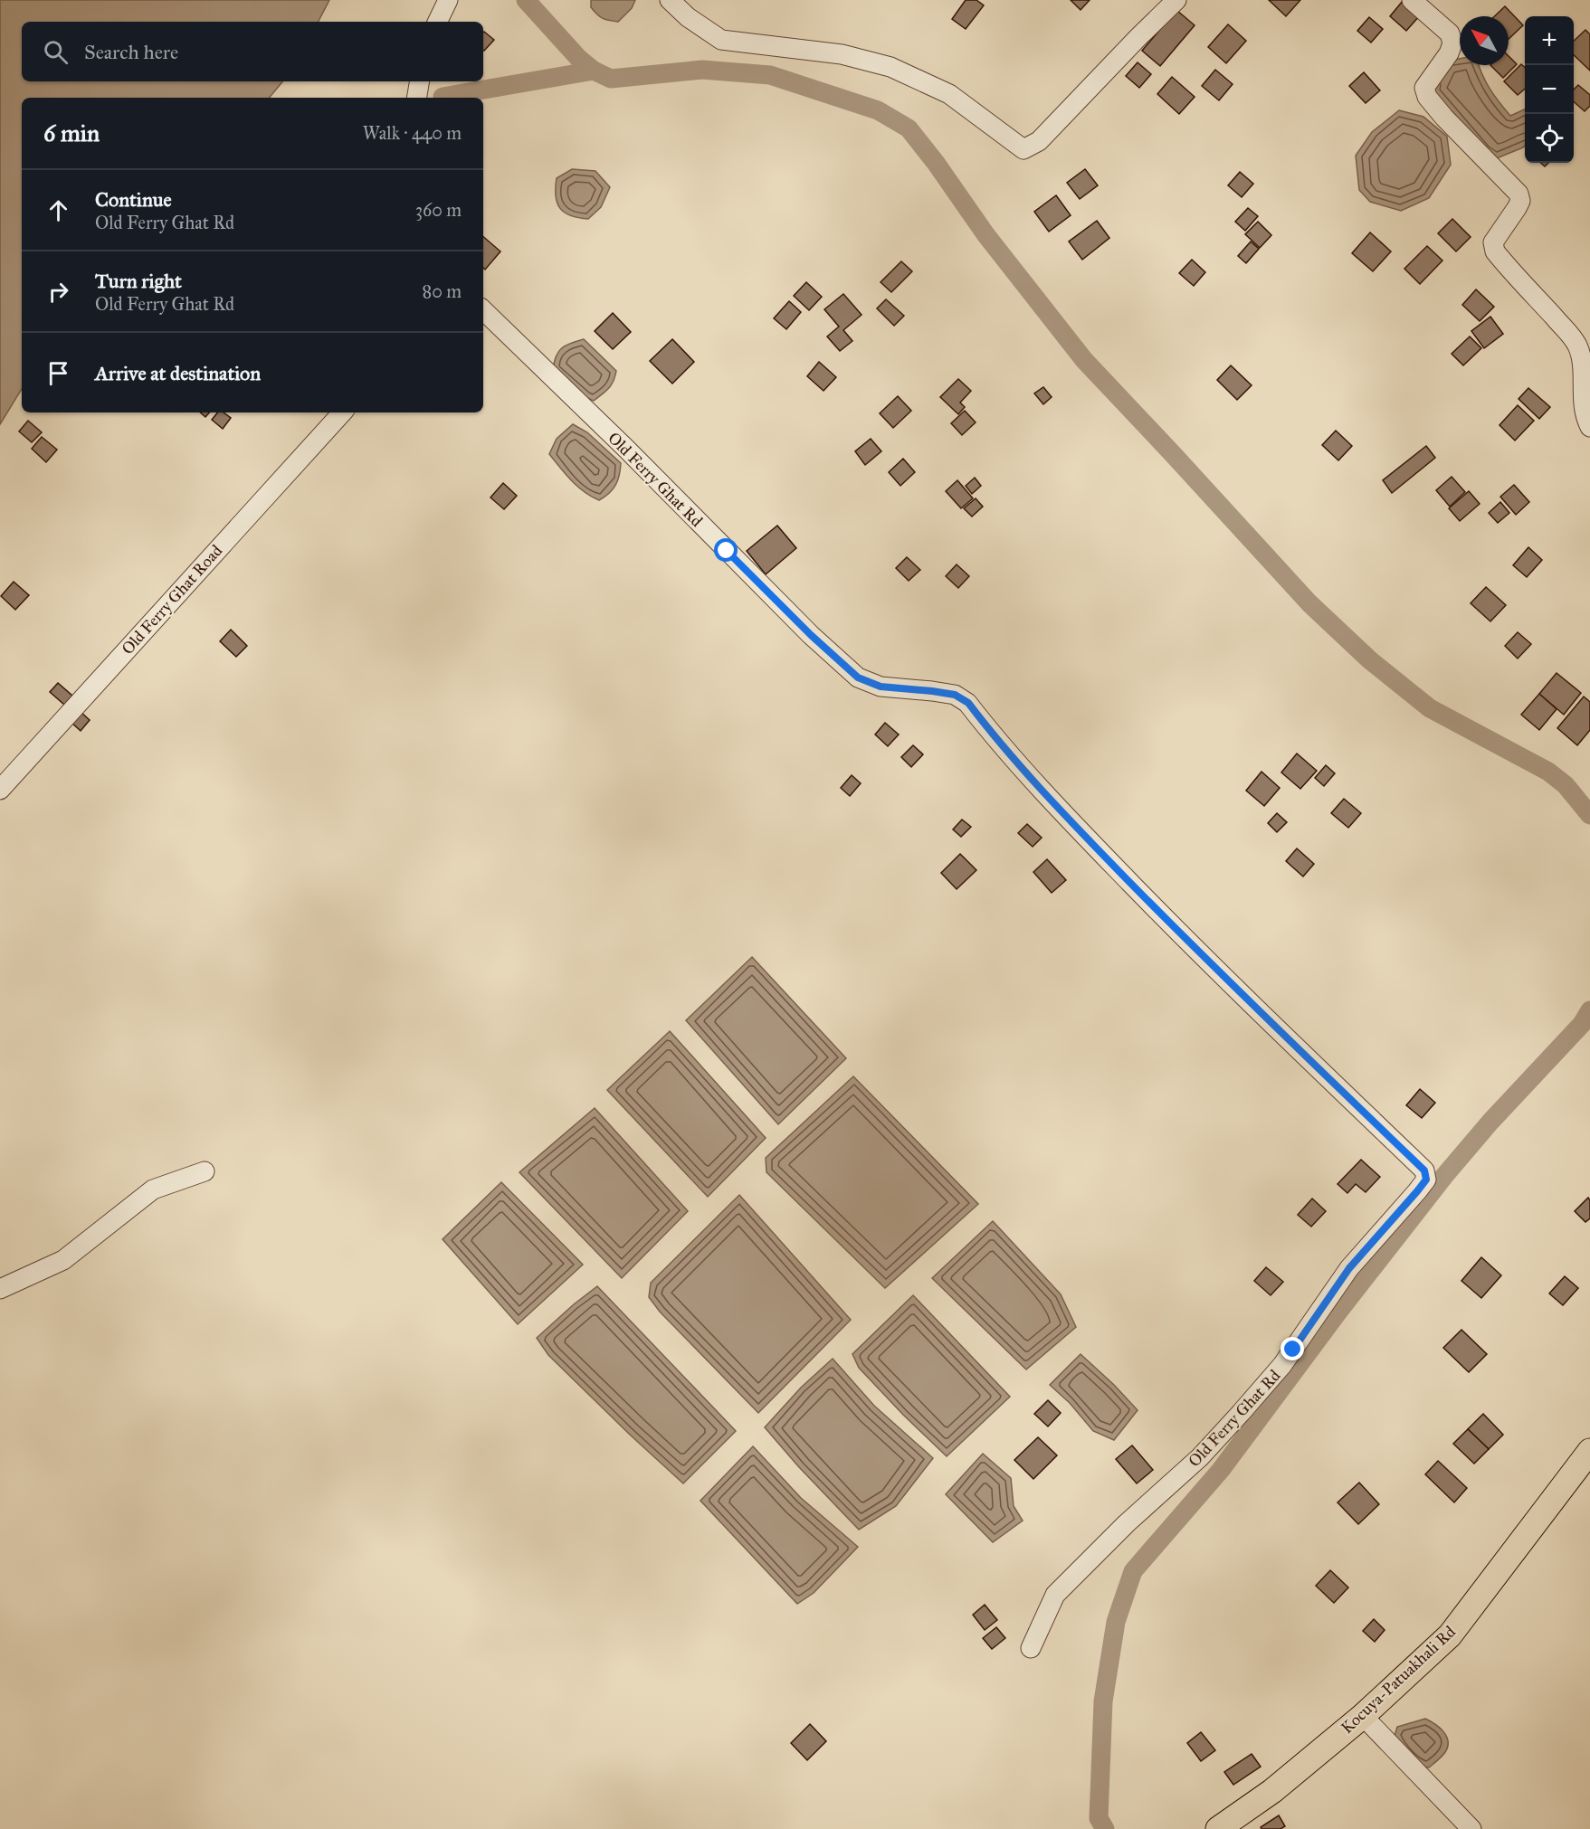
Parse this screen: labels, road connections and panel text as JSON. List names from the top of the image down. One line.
{"streets":{"main road":["Kocuya-Patuakhali Rd"],"street":["Old Ferry Ghat Rd","Old Ferry Ghat Road"]},"north":"top left","page":{"map_buttons":["+","−"],"search":"Search here","heading":["6 min","Walk · 440 m"],"list":[["Continue","Old Ferry Ghat Rd","360 m"],["Turn right","Old Ferry Ghat Rd","80 m"],"Arrive at destination"]}}
